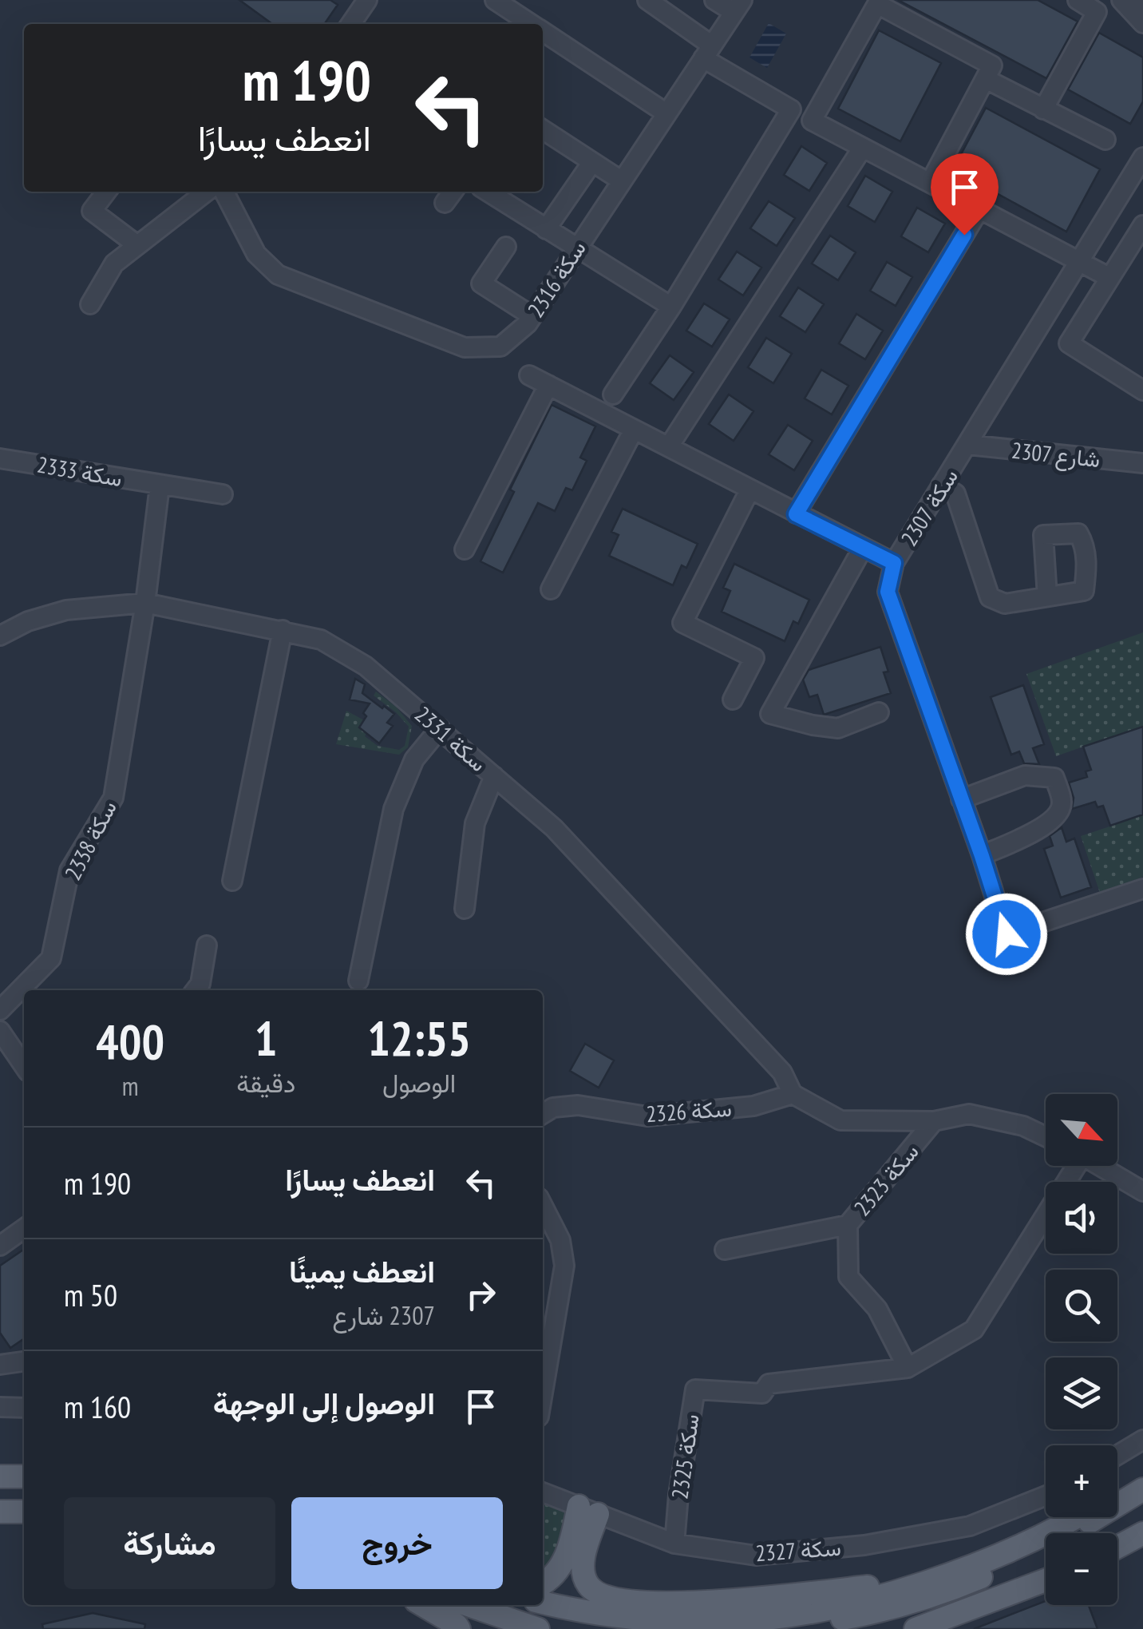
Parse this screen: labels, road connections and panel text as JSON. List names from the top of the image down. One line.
{"streets":{"street":["2316 سكة","2307 شارع","سكة 2333","سكة 2307","سكة 2331","سكة 2338","سكة 2326","سكة 2323","سكة 2325","سكة 2327"]},"crossings":[["2307 شارع","سكة 2307"],["سكة 2331","سكة 2338"],["سكة 2331","سكة 2326"],["سكة 2331","سكة 2323"],["سكة 2326","سكة 2323"],["سكة 2323","سكة 2325"],["سكة 2325","سكة 2327"]],"north":"bottom right","page":{"turn":["190 m","انعطف يسارًا"],"eta":["12:55","الوصول","1","دقيقة","400","m"],"map_buttons":["+","−"],"list":[{"name":"انعطف يسارًا","value":"190 m"},{"name":"انعطف يمينًا","note":"2307 شارع","value":"50 m"},{"name":"الوصول إلى الوجهة","value":"160 m"}],"buttons":["خروج","مشاركة"]}}
